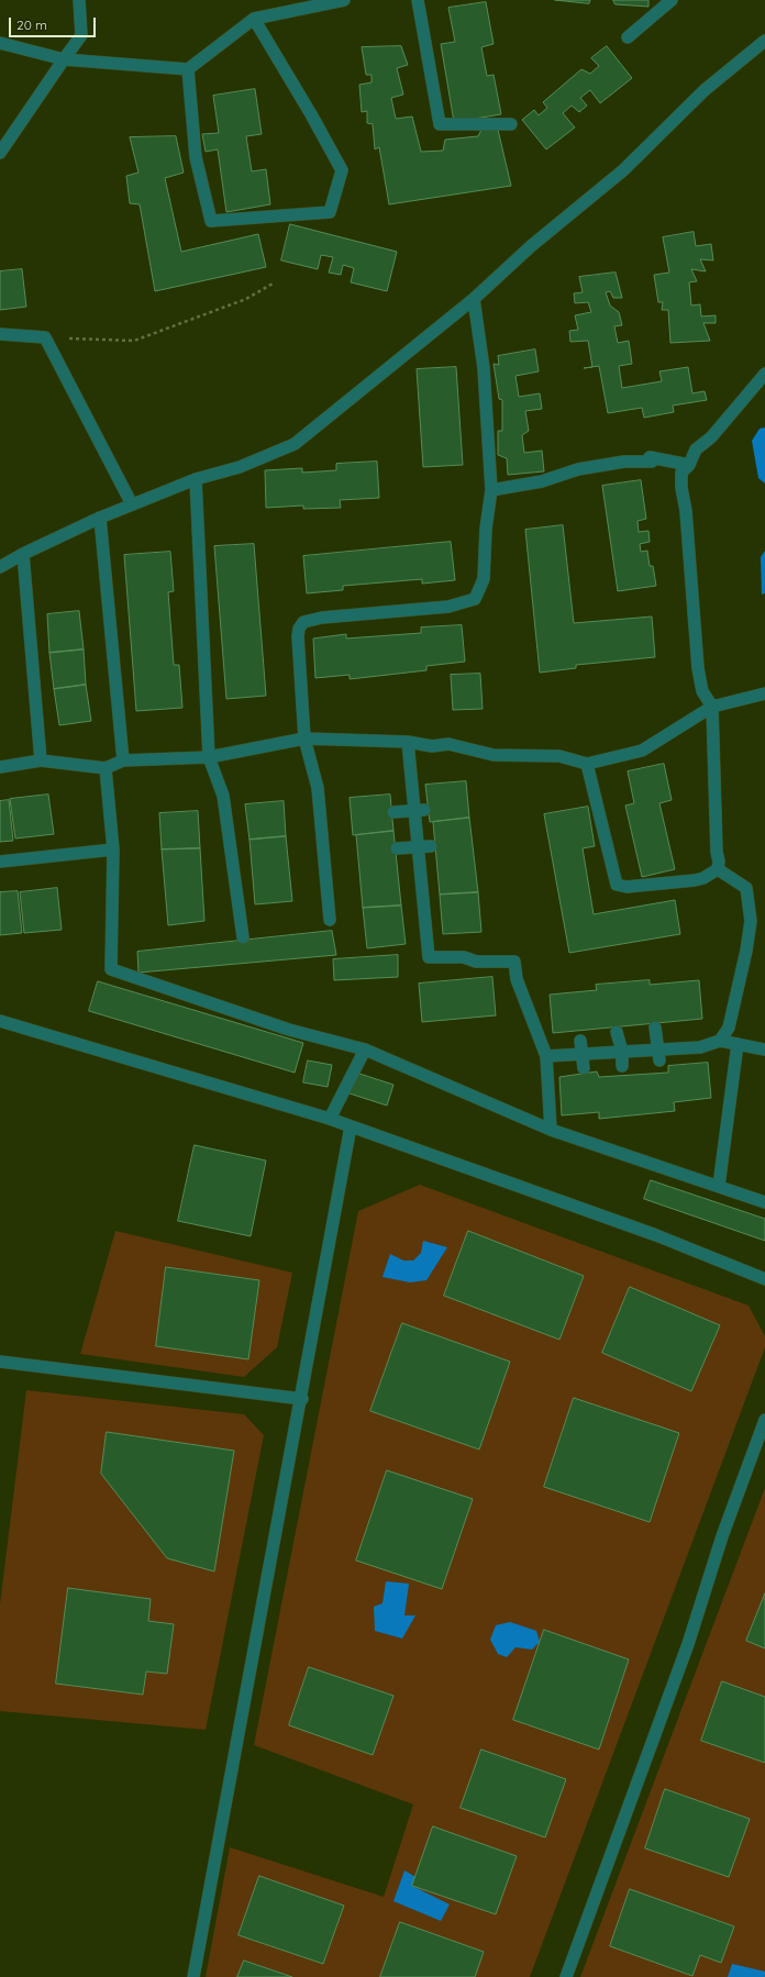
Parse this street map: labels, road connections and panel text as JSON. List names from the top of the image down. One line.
{"scale_bar":"20 m"}
